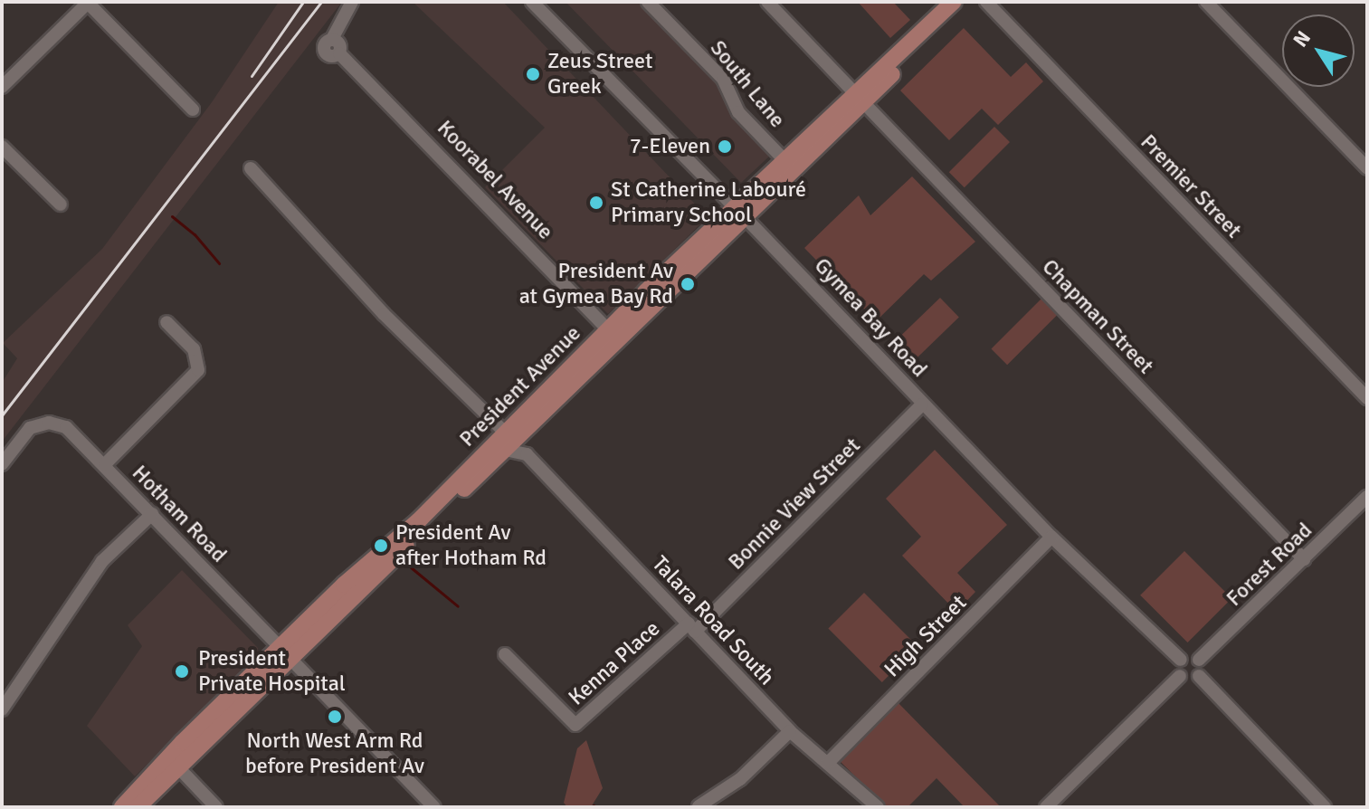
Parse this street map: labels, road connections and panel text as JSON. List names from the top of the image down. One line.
{"streets":{"main road":["President Avenue"],"street":["South Lane","Koorabel Avenue","Premier Street","Chapman Street","Gymea Bay Road","Bonnie View Street","Hotham Road","Forest Road","Talara Road South","High Street","Kenna Place"]},"crossings":[["South Lane","President Avenue"],["Koorabel Avenue","President Avenue"],["Chapman Street","President Avenue"],["Chapman Street","Forest Road"],["Gymea Bay Road","President Avenue"],["Gymea Bay Road","Bonnie View Street"],["Gymea Bay Road","Forest Road"],["Gymea Bay Road","High Street"],["President Avenue","Hotham Road"],["Bonnie View Street","Talara Road South"],["Bonnie View Street","Kenna Place"],["Talara Road South","High Street"],["Talara Road South","Kenna Place"]],"places":["Zeus Street Greek","7-Eleven","St Catherine Labouré Primary School","President Av at Gymea Bay Rd","President Av after Hotham Rd","President Private Hospital","North West Arm Rd before President Av"],"north":"top left"}
